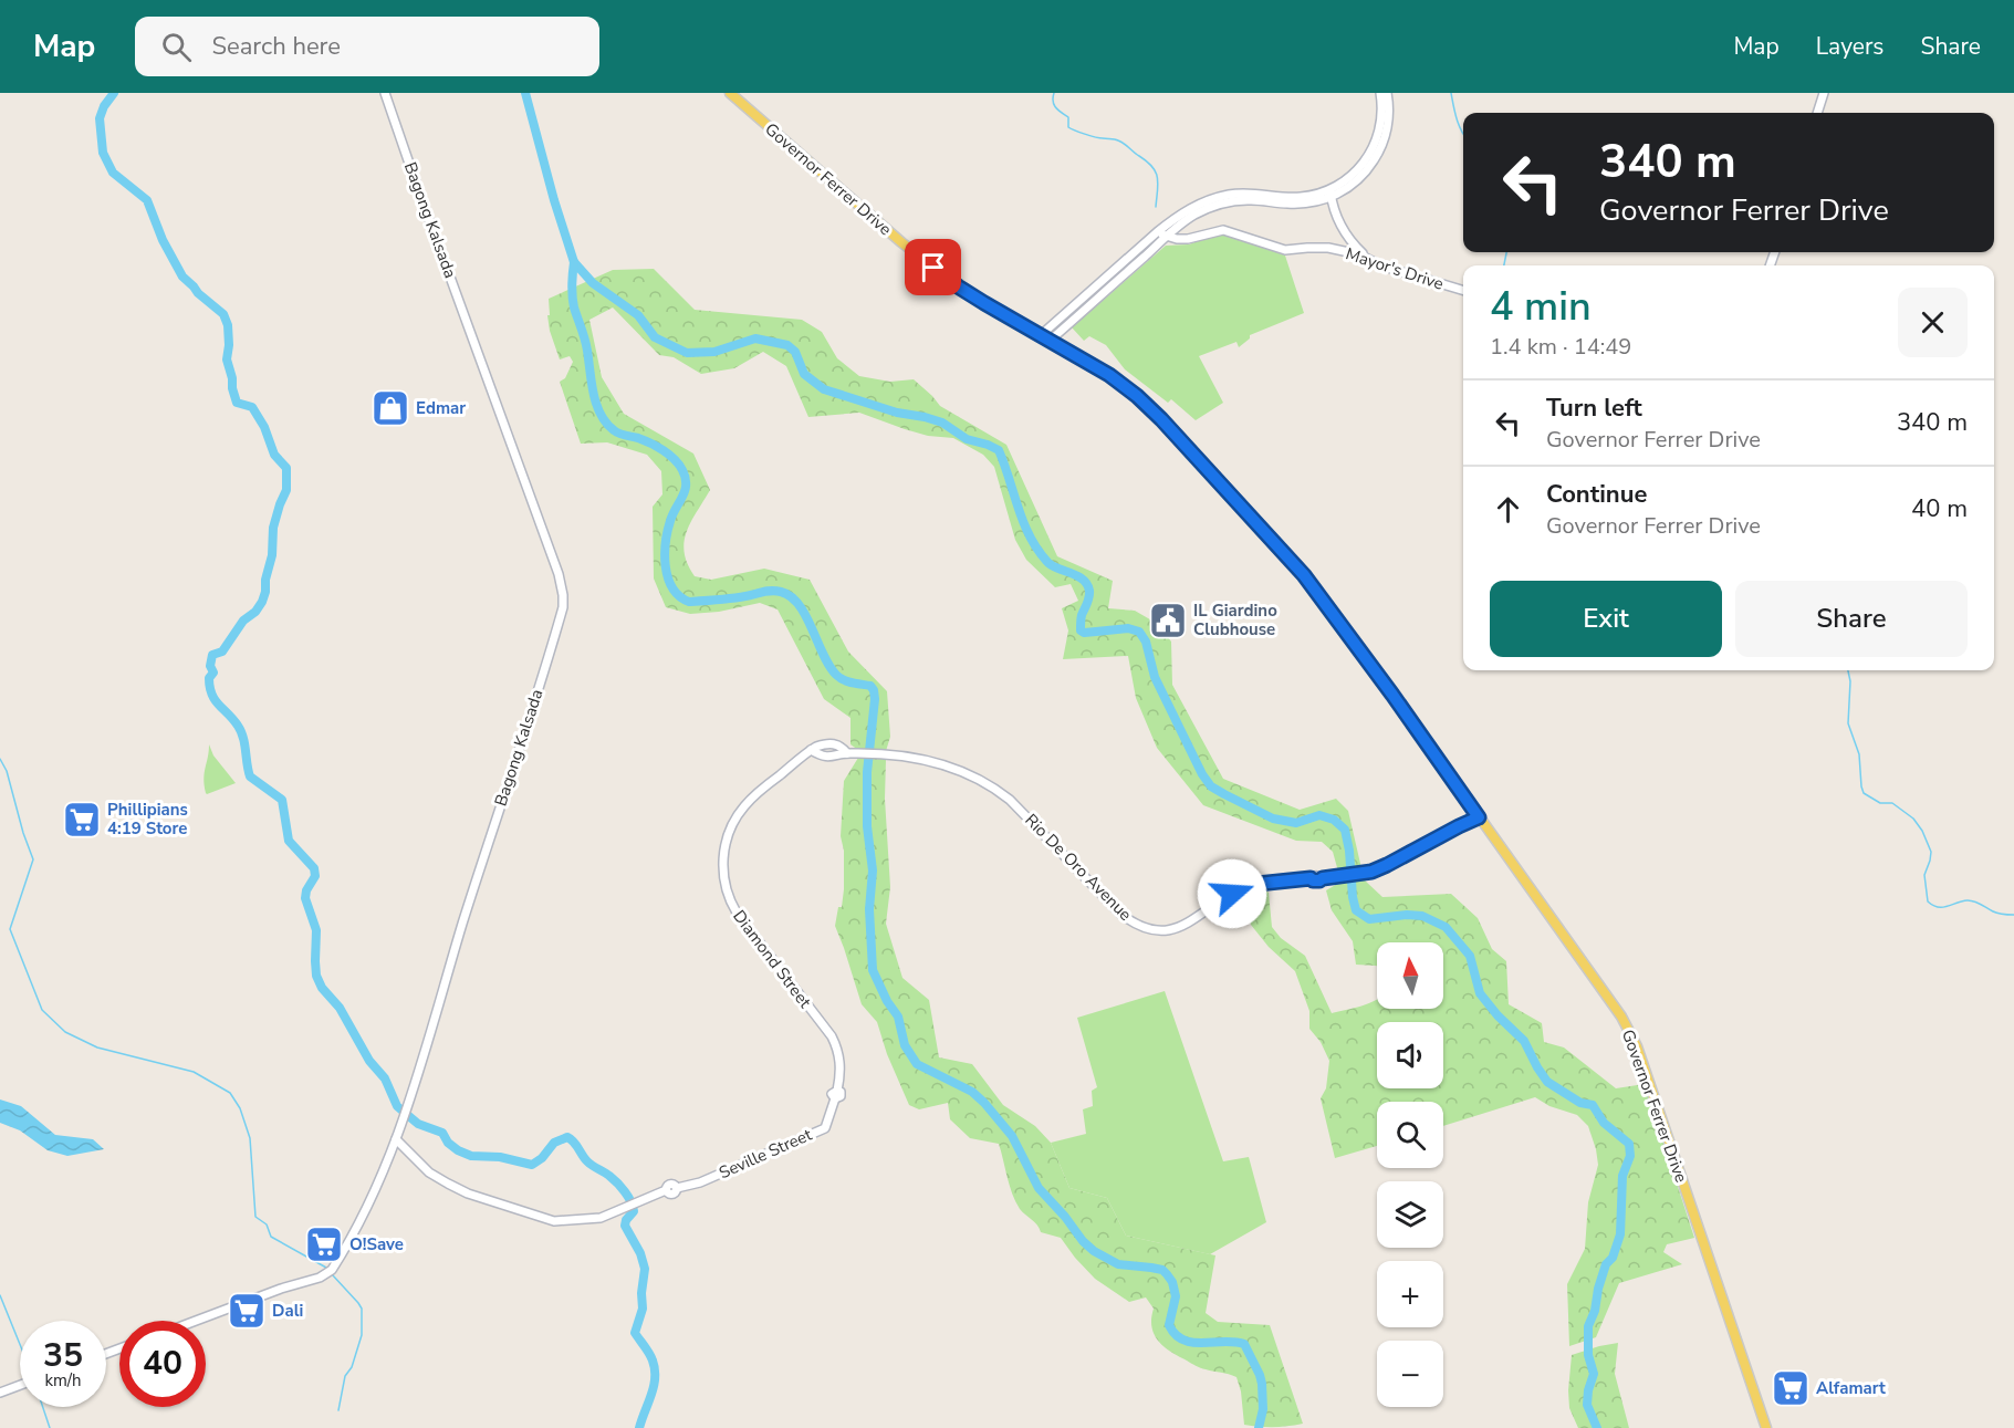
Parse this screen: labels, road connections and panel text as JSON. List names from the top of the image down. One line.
{"streets":{"main road":["Governor Ferrer Drive"],"street":["Bagong Kalsada","Mayor's Drive","Rio De Oro Avenue","Diamond Street","Seville Street"]},"crossings":[["Governor Ferrer Drive","Rio De Oro Avenue"],["Bagong Kalsada","Seville Street"],["Rio De Oro Avenue","Diamond Street"],["Diamond Street","Seville Street"]],"places":{"shop":["Edmar"],"public building":["IL Giardino Clubhouse"],"supermarket":["Phillipians 4:19 Store","O!Save","Dali","Alfamart"]},"north":"top","page":{"header":"Map","search":"Search here","nav":["Map","Layers","Share"],"turn":["340 m","Governor Ferrer Drive"],"heading":["4 min","1.4 km · 14:49"],"list":[{"name":"Turn left","note":"Governor Ferrer Drive","value":"340 m"},{"name":"Continue","note":"Governor Ferrer Drive","value":"40 m"}],"buttons":["Exit","Share"],"map_buttons":["+","−"],"speed":"35 km/h","limit":"40"}}
